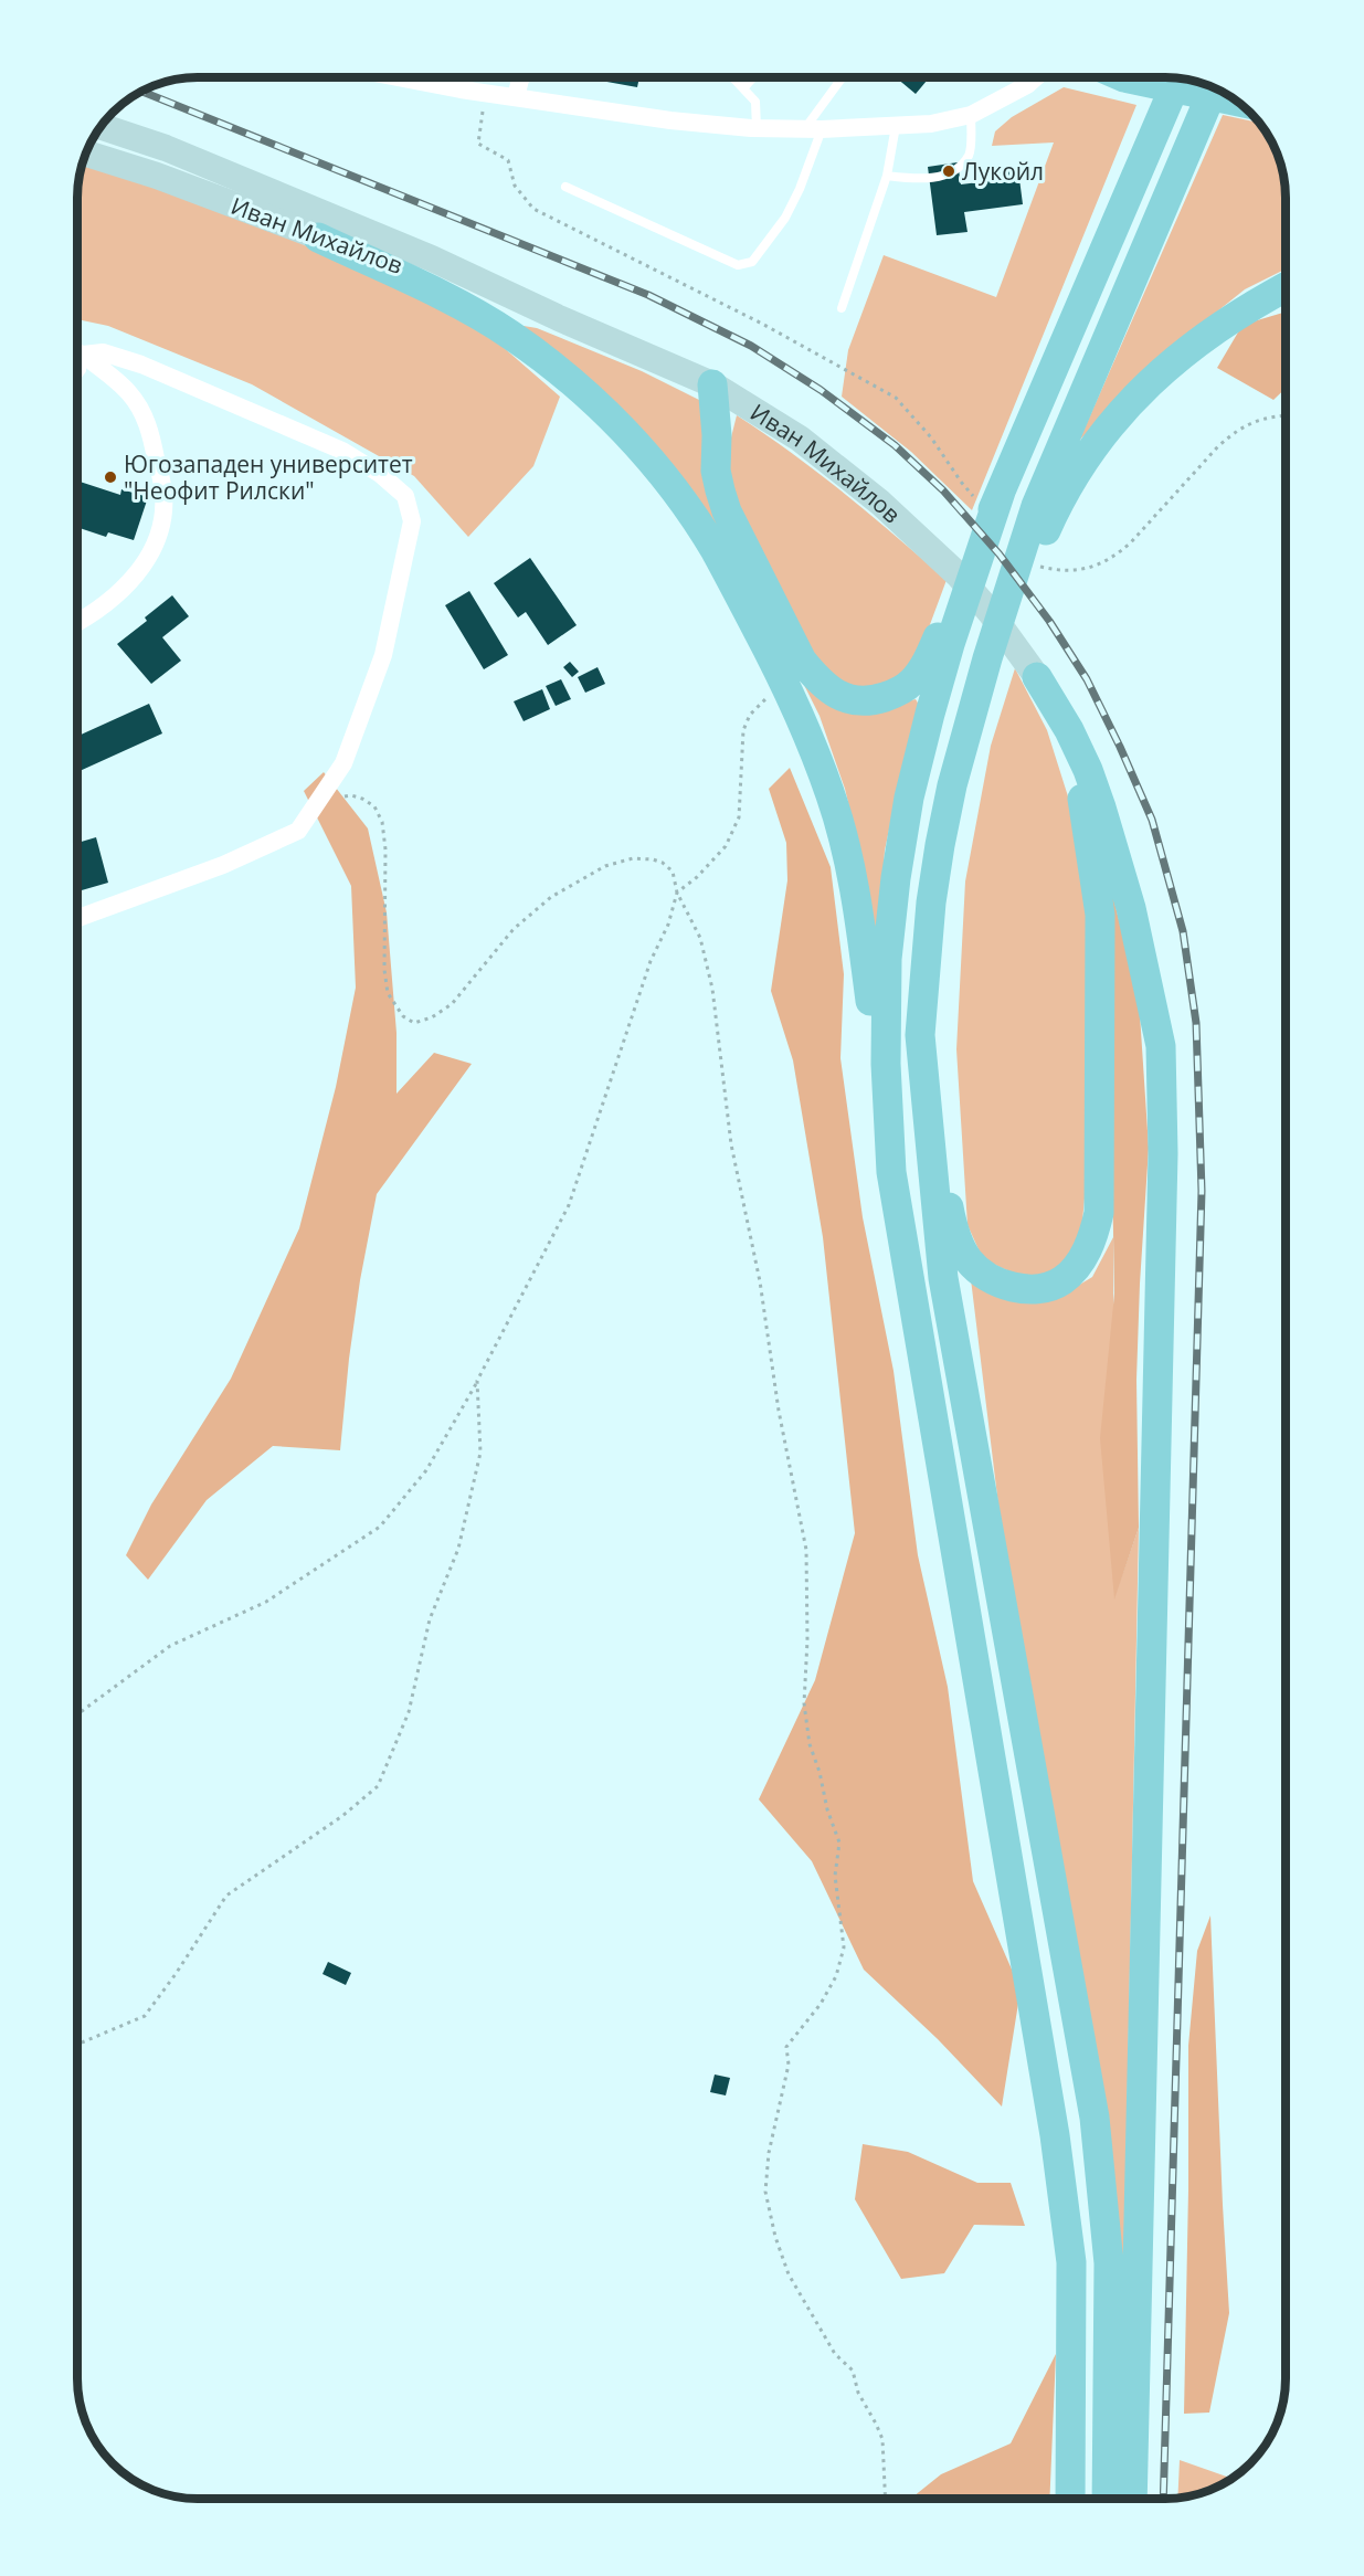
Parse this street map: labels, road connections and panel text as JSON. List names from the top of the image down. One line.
{"streets":{"main road":["Иван Михайлов"]},"places":["Лукойл","Югозападен университет \"Неофит Рилски\""]}
